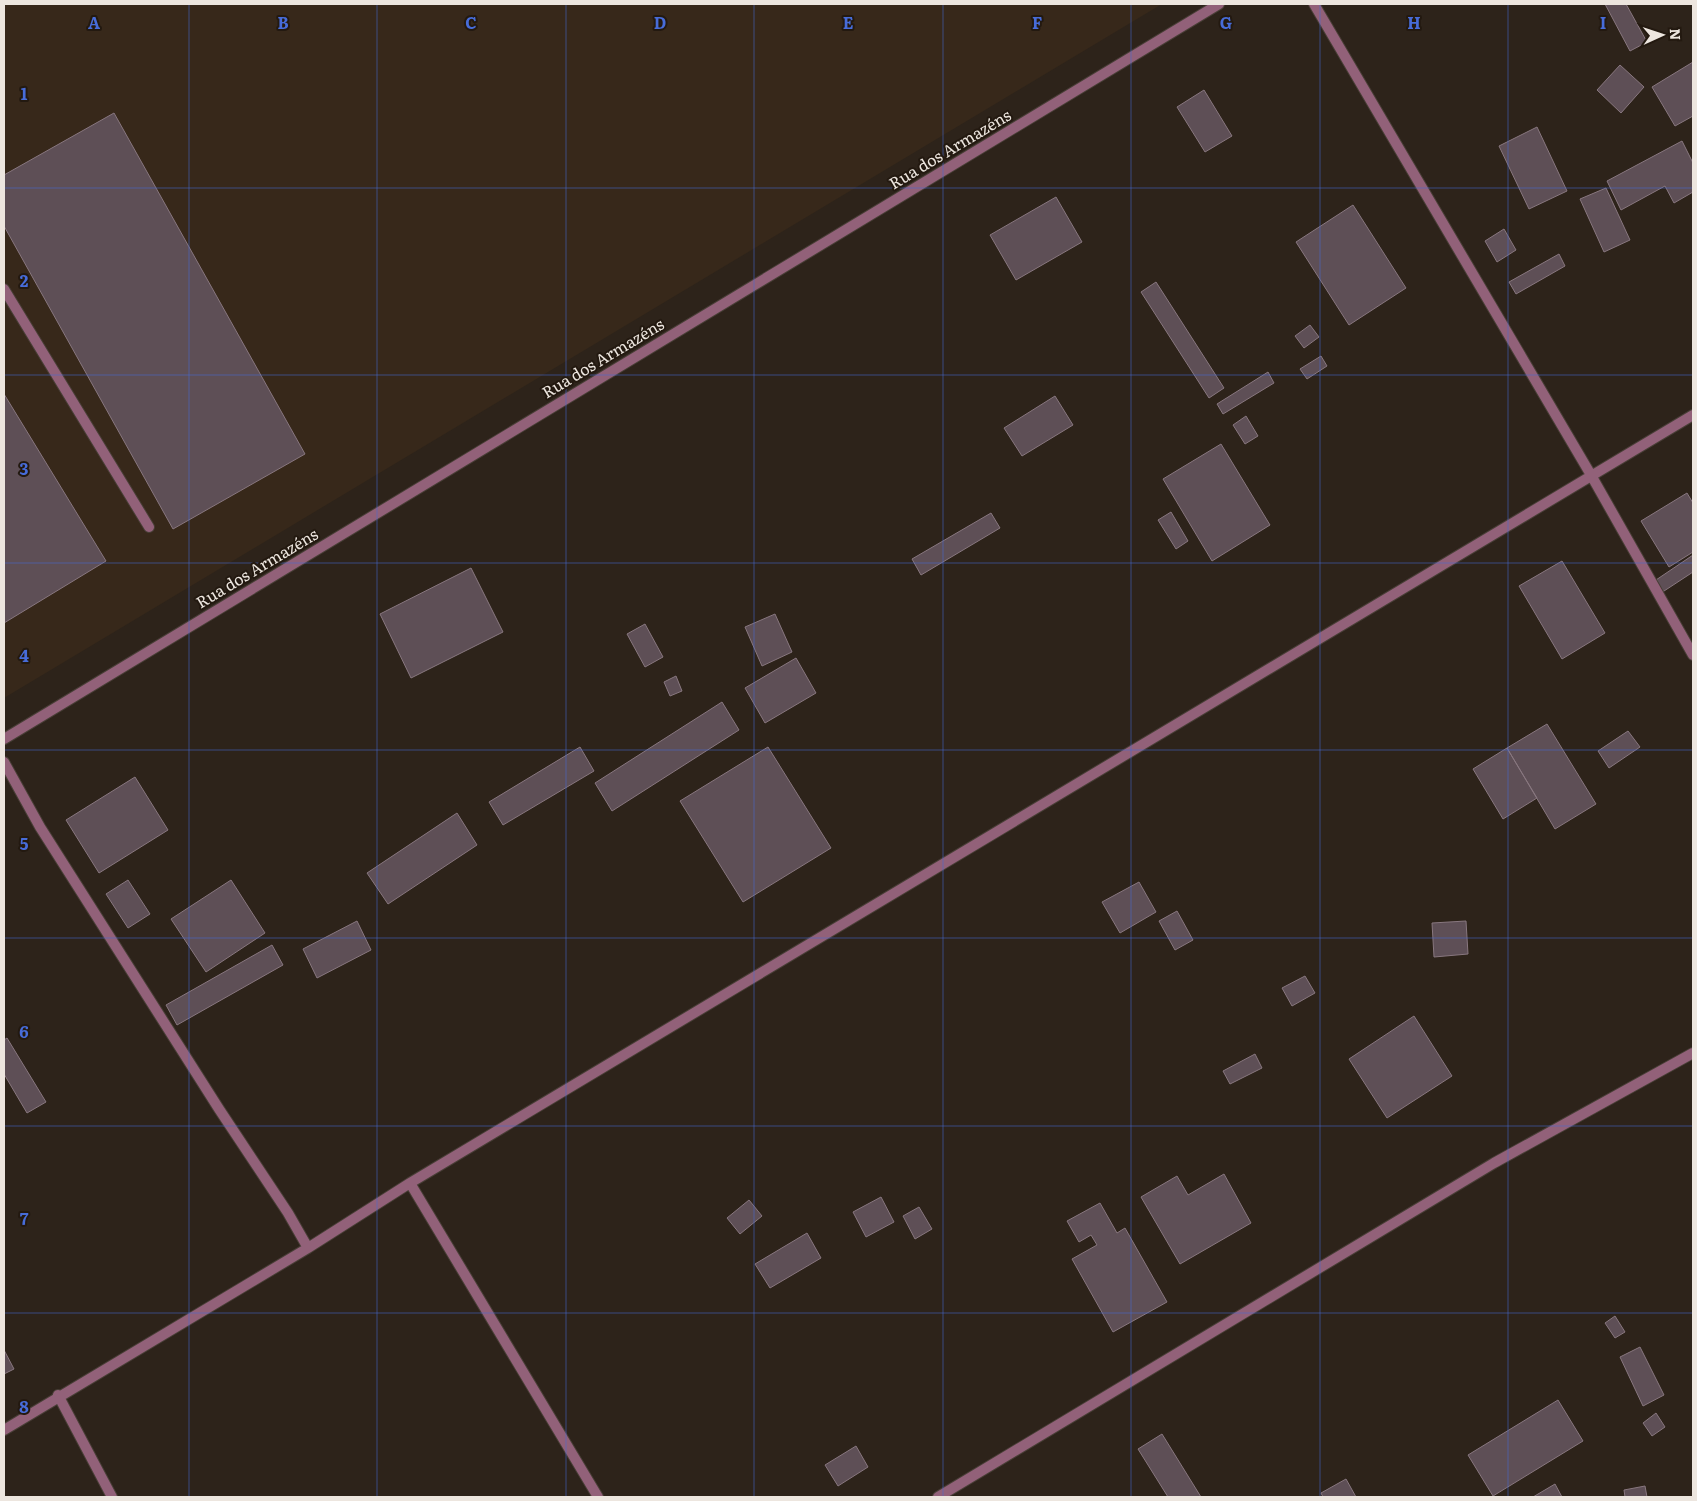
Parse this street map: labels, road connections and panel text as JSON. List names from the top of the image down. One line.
{"streets":{"street":["Rua dos Armazéns"]},"north":"right","grid":{"columns":["A","B","C","D","E","F","G","H","I"],"rows":["1","2","3","4","5","6","7","8"]}}
